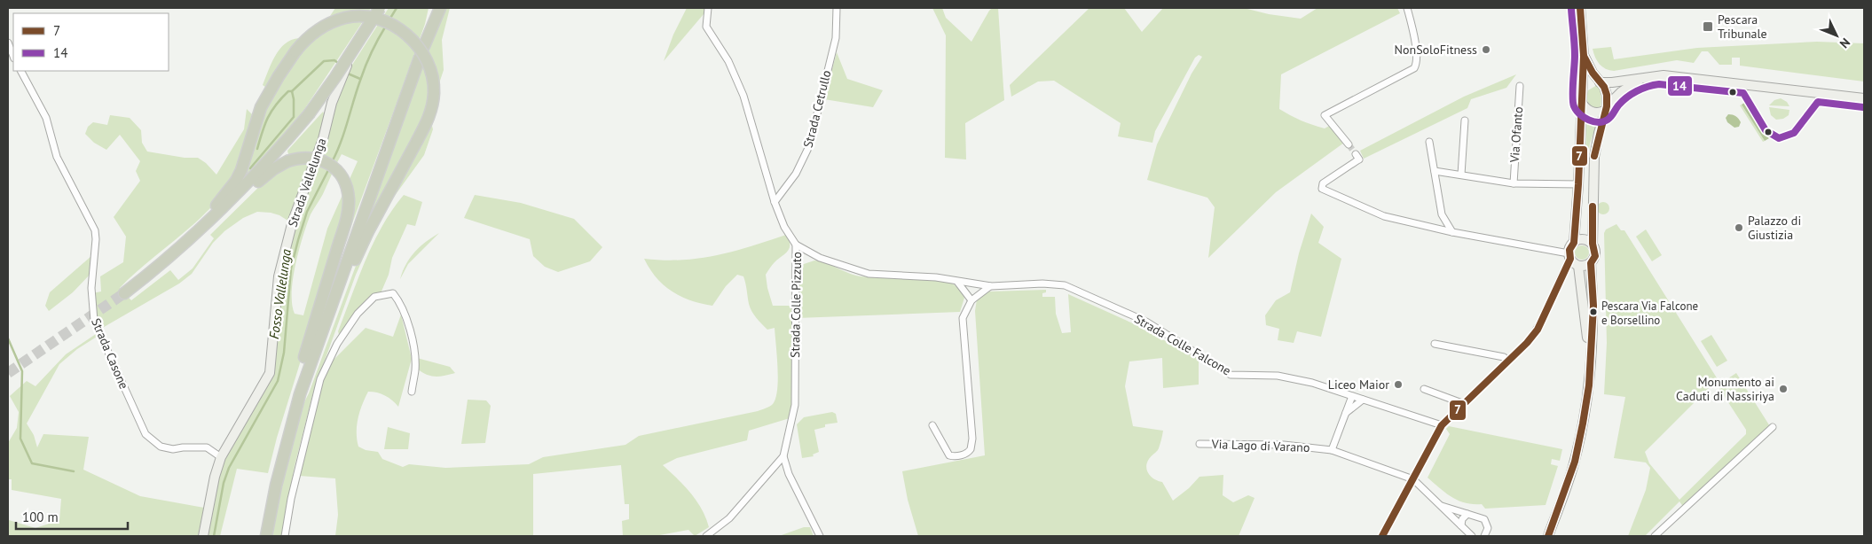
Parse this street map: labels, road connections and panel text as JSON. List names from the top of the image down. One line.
{"streets":{"street":["Strada Cetrullo","Via Ofanto","Strada Vallelunga","Strada Colle Pizzuto","Strada Colle Falcone","Strada Casone","Via Lago di Varano"]},"crossings":[["Strada Cetrullo","Strada Colle Pizzuto"],["Strada Vallelunga","Strada Casone"],["Strada Colle Pizzuto","Strada Colle Falcone"]],"water":["Fosso Vallelunga"],"places":{"transit":["Pescara Tribunale"],"other":["NonSoloFitness","Palazzo di Giustizia","Pescara Via Falcone e Borsellino","Liceo Maior","Monumento ai Caduti di Nassiriya"]},"lines":["transit line 7","transit line 14"],"legend":["7","14"],"scale_bar":"100 m","north":"bottom right"}
